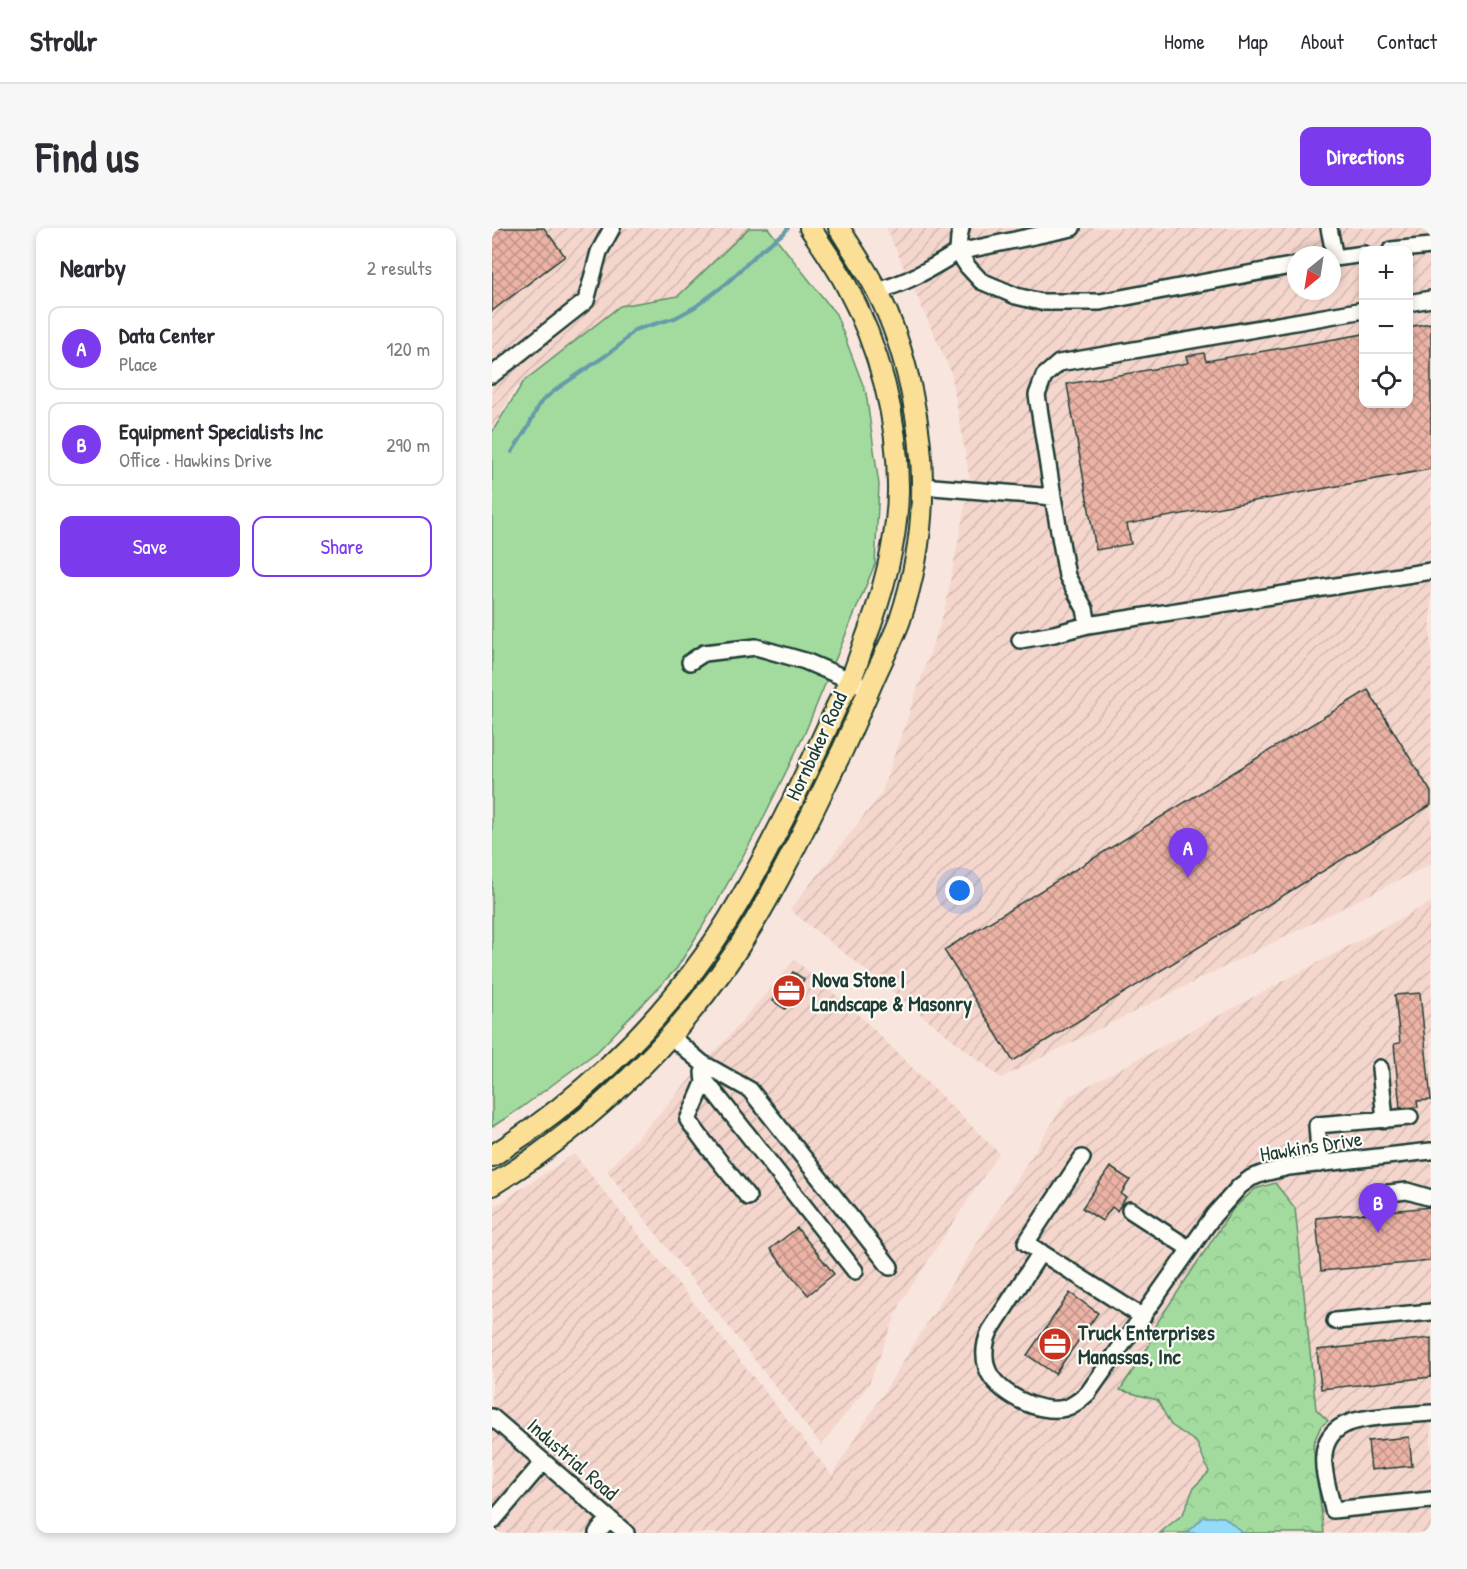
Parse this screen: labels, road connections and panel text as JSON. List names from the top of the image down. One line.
{"streets":{"main road":["Hornbaker Road"],"street":["Hawkins Drive","Industrial Road"]},"places":{"office":["Nova Stone | Landscape & Masonry","Truck Enterprises Manassas, Inc"]},"north":"bottom left","page":{"header":"Strollr","nav":["Home","Map","About","Contact"],"buttons":["Directions",["Save","Share"]],"title":"Find us","heading":["Nearby","2 results"],"map_buttons":["+","−"],"list":[{"mark":"A","name":"Data Center","note":"Place","value":"120 m"},{"mark":"B","name":"Equipment Specialists Inc","note":"Office · Hawkins Drive","value":"290 m"}],"pins":["A","B"]}}
